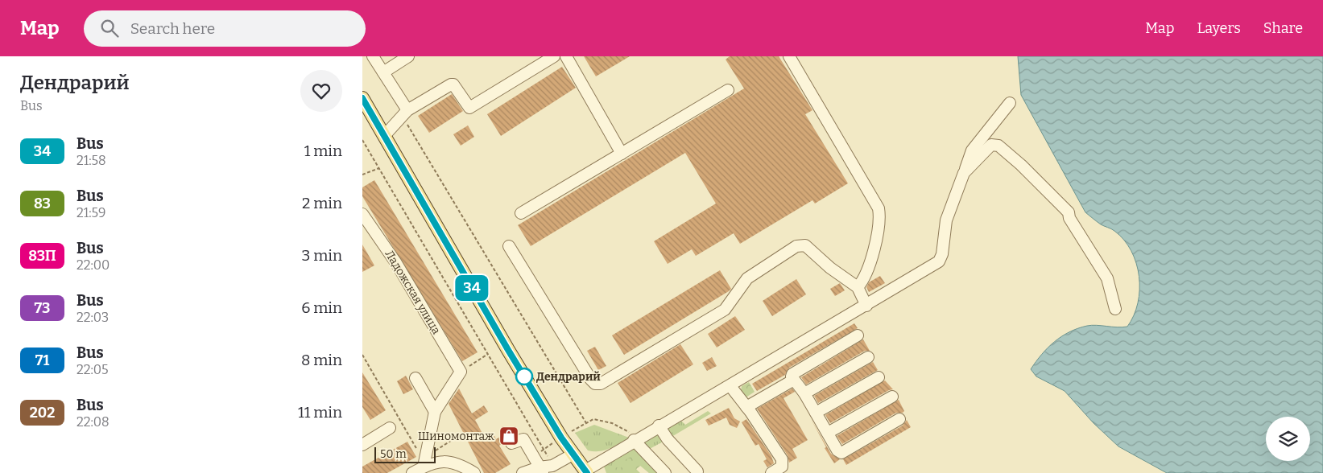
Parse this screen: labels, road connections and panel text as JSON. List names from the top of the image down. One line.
{"streets":{"street":["Ладожская улица"]},"places":{"other":["Дендрарий"],"shop":["Шиномонтаж"]},"lines":["bus line 34"],"scale_bar":"50 m","page":{"header":"Map","search":"Search here","nav":["Map","Layers","Share"],"heading":["Дендрарий","Bus"],"on_map":"34","list":[{"mark":"34","name":"Bus","note":"21:58","value":"1 min"},{"mark":"83","name":"Bus","note":"21:59","value":"2 min"},{"mark":"83П","name":"Bus","note":"22:00","value":"3 min"},{"mark":"73","name":"Bus","note":"22:03","value":"6 min"},{"mark":"71","name":"Bus","note":"22:05","value":"8 min"},{"mark":"202","name":"Bus","note":"22:08","value":"11 min"}],"scale":"50 m"}}
